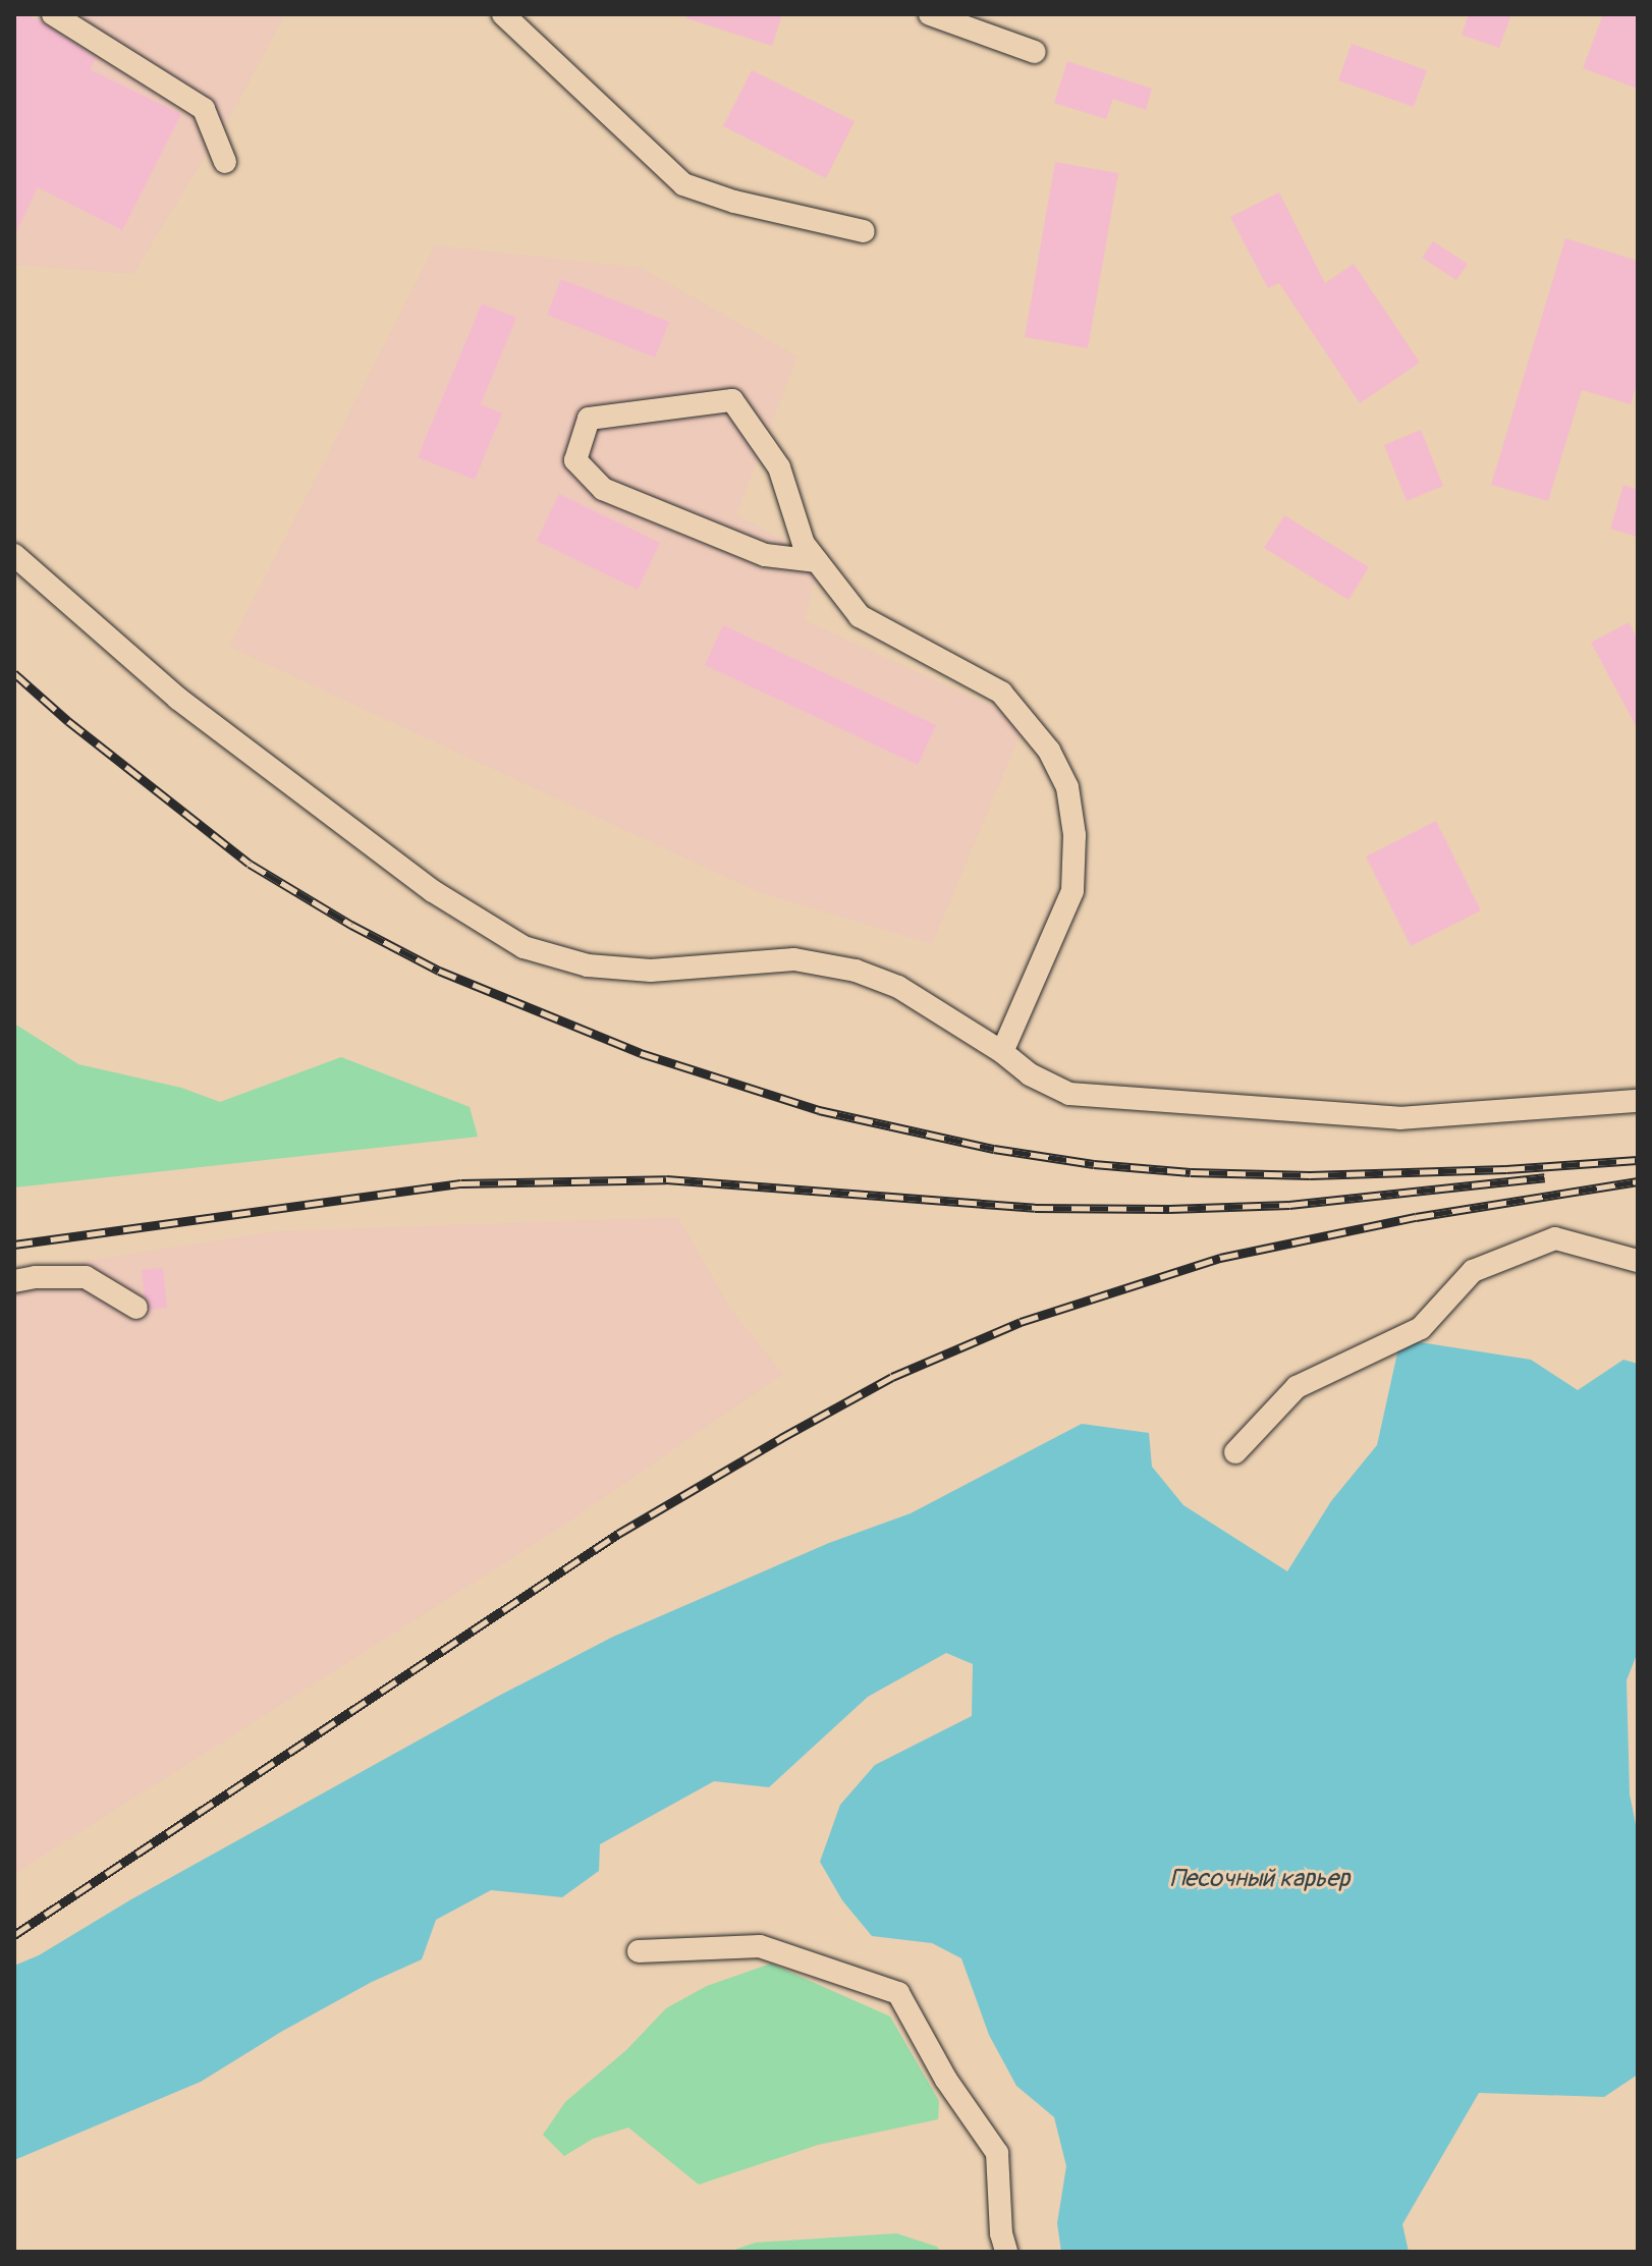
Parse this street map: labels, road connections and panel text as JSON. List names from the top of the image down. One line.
{"water":["Песочный карьер"]}
